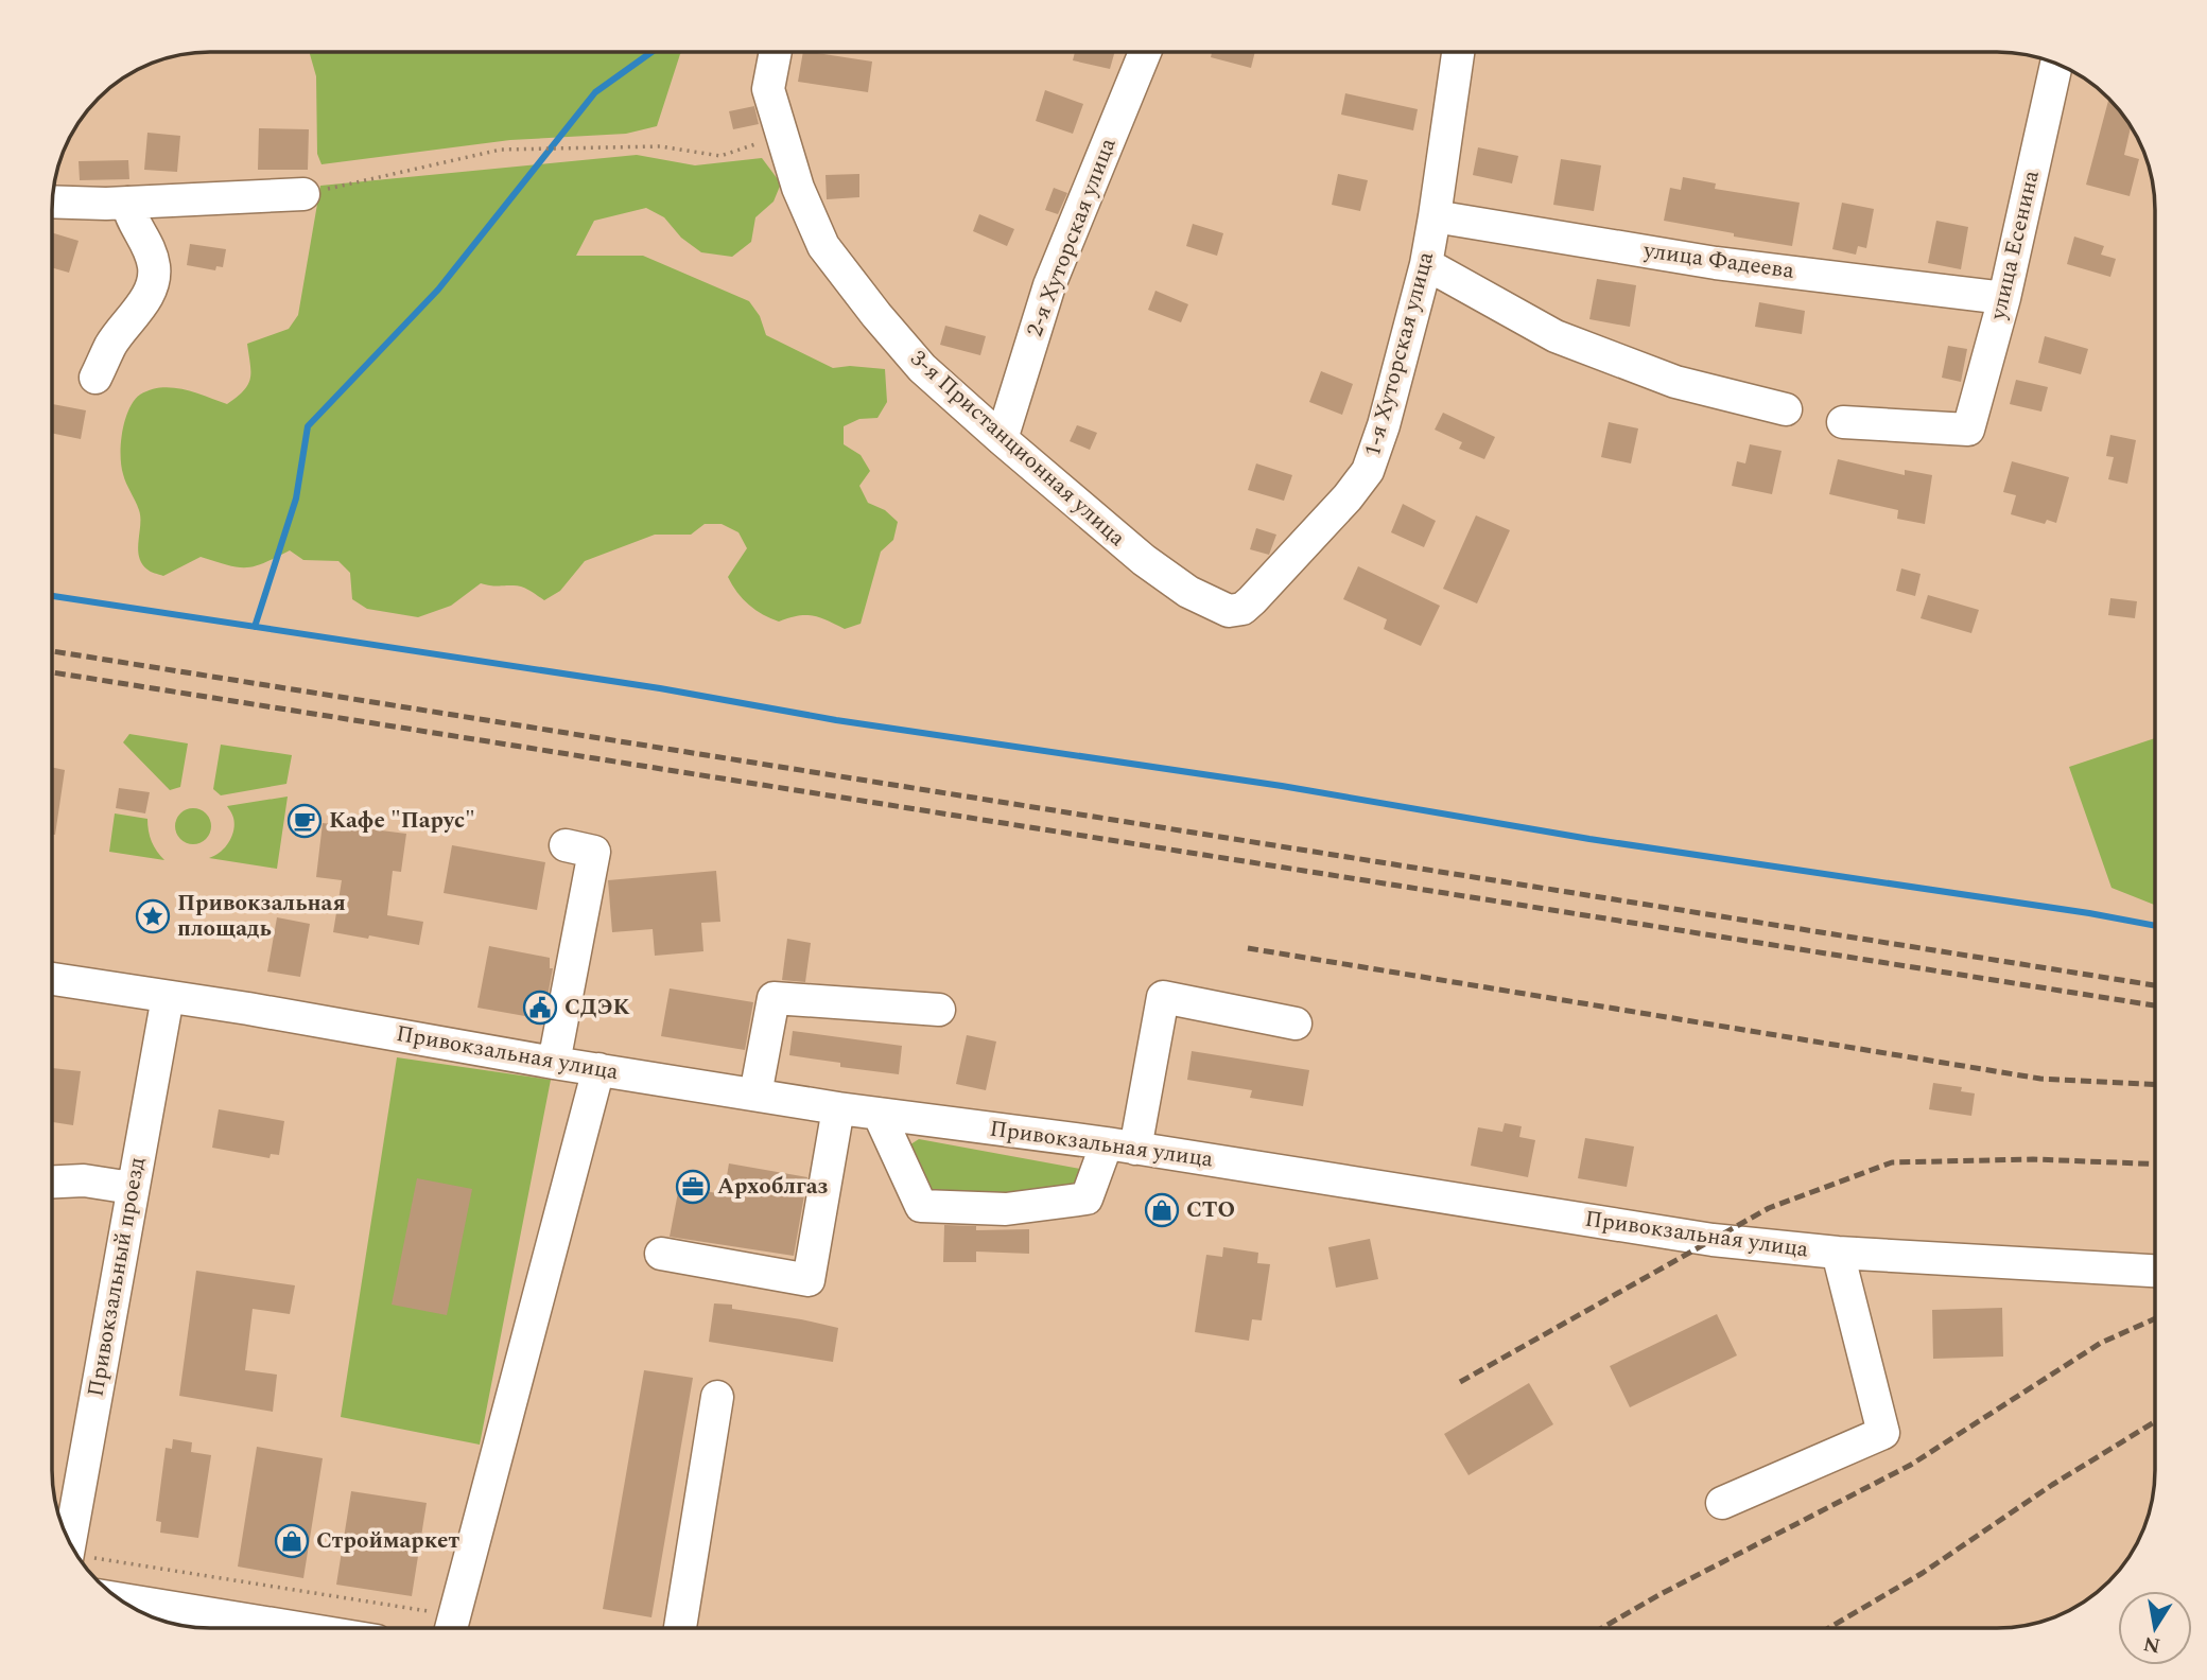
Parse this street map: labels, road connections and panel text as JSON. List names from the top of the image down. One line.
{"streets":{"street":["2-я Хуторская улица","улица Есенина","улица Фадеева","1-я Хуторская улица","3-я Пристанционная улица","Привокзальная улица","Привокзальный проезд"]},"crossings":[["2-я Хуторская улица","3-я Пристанционная улица"],["улица Есенина","улица Фадеева"],["улица Фадеева","1-я Хуторская улица"],["1-я Хуторская улица","3-я Пристанционная улица"],["Привокзальная улица","Привокзальный проезд"]],"places":{"cafe":["Кафе \"Парус\""],"place":["Привокзальная площадь"],"public building":["СДЭК"],"office":["Архоблгаз"],"shop":["СТО","Строймаркет"]},"north":"bottom"}
